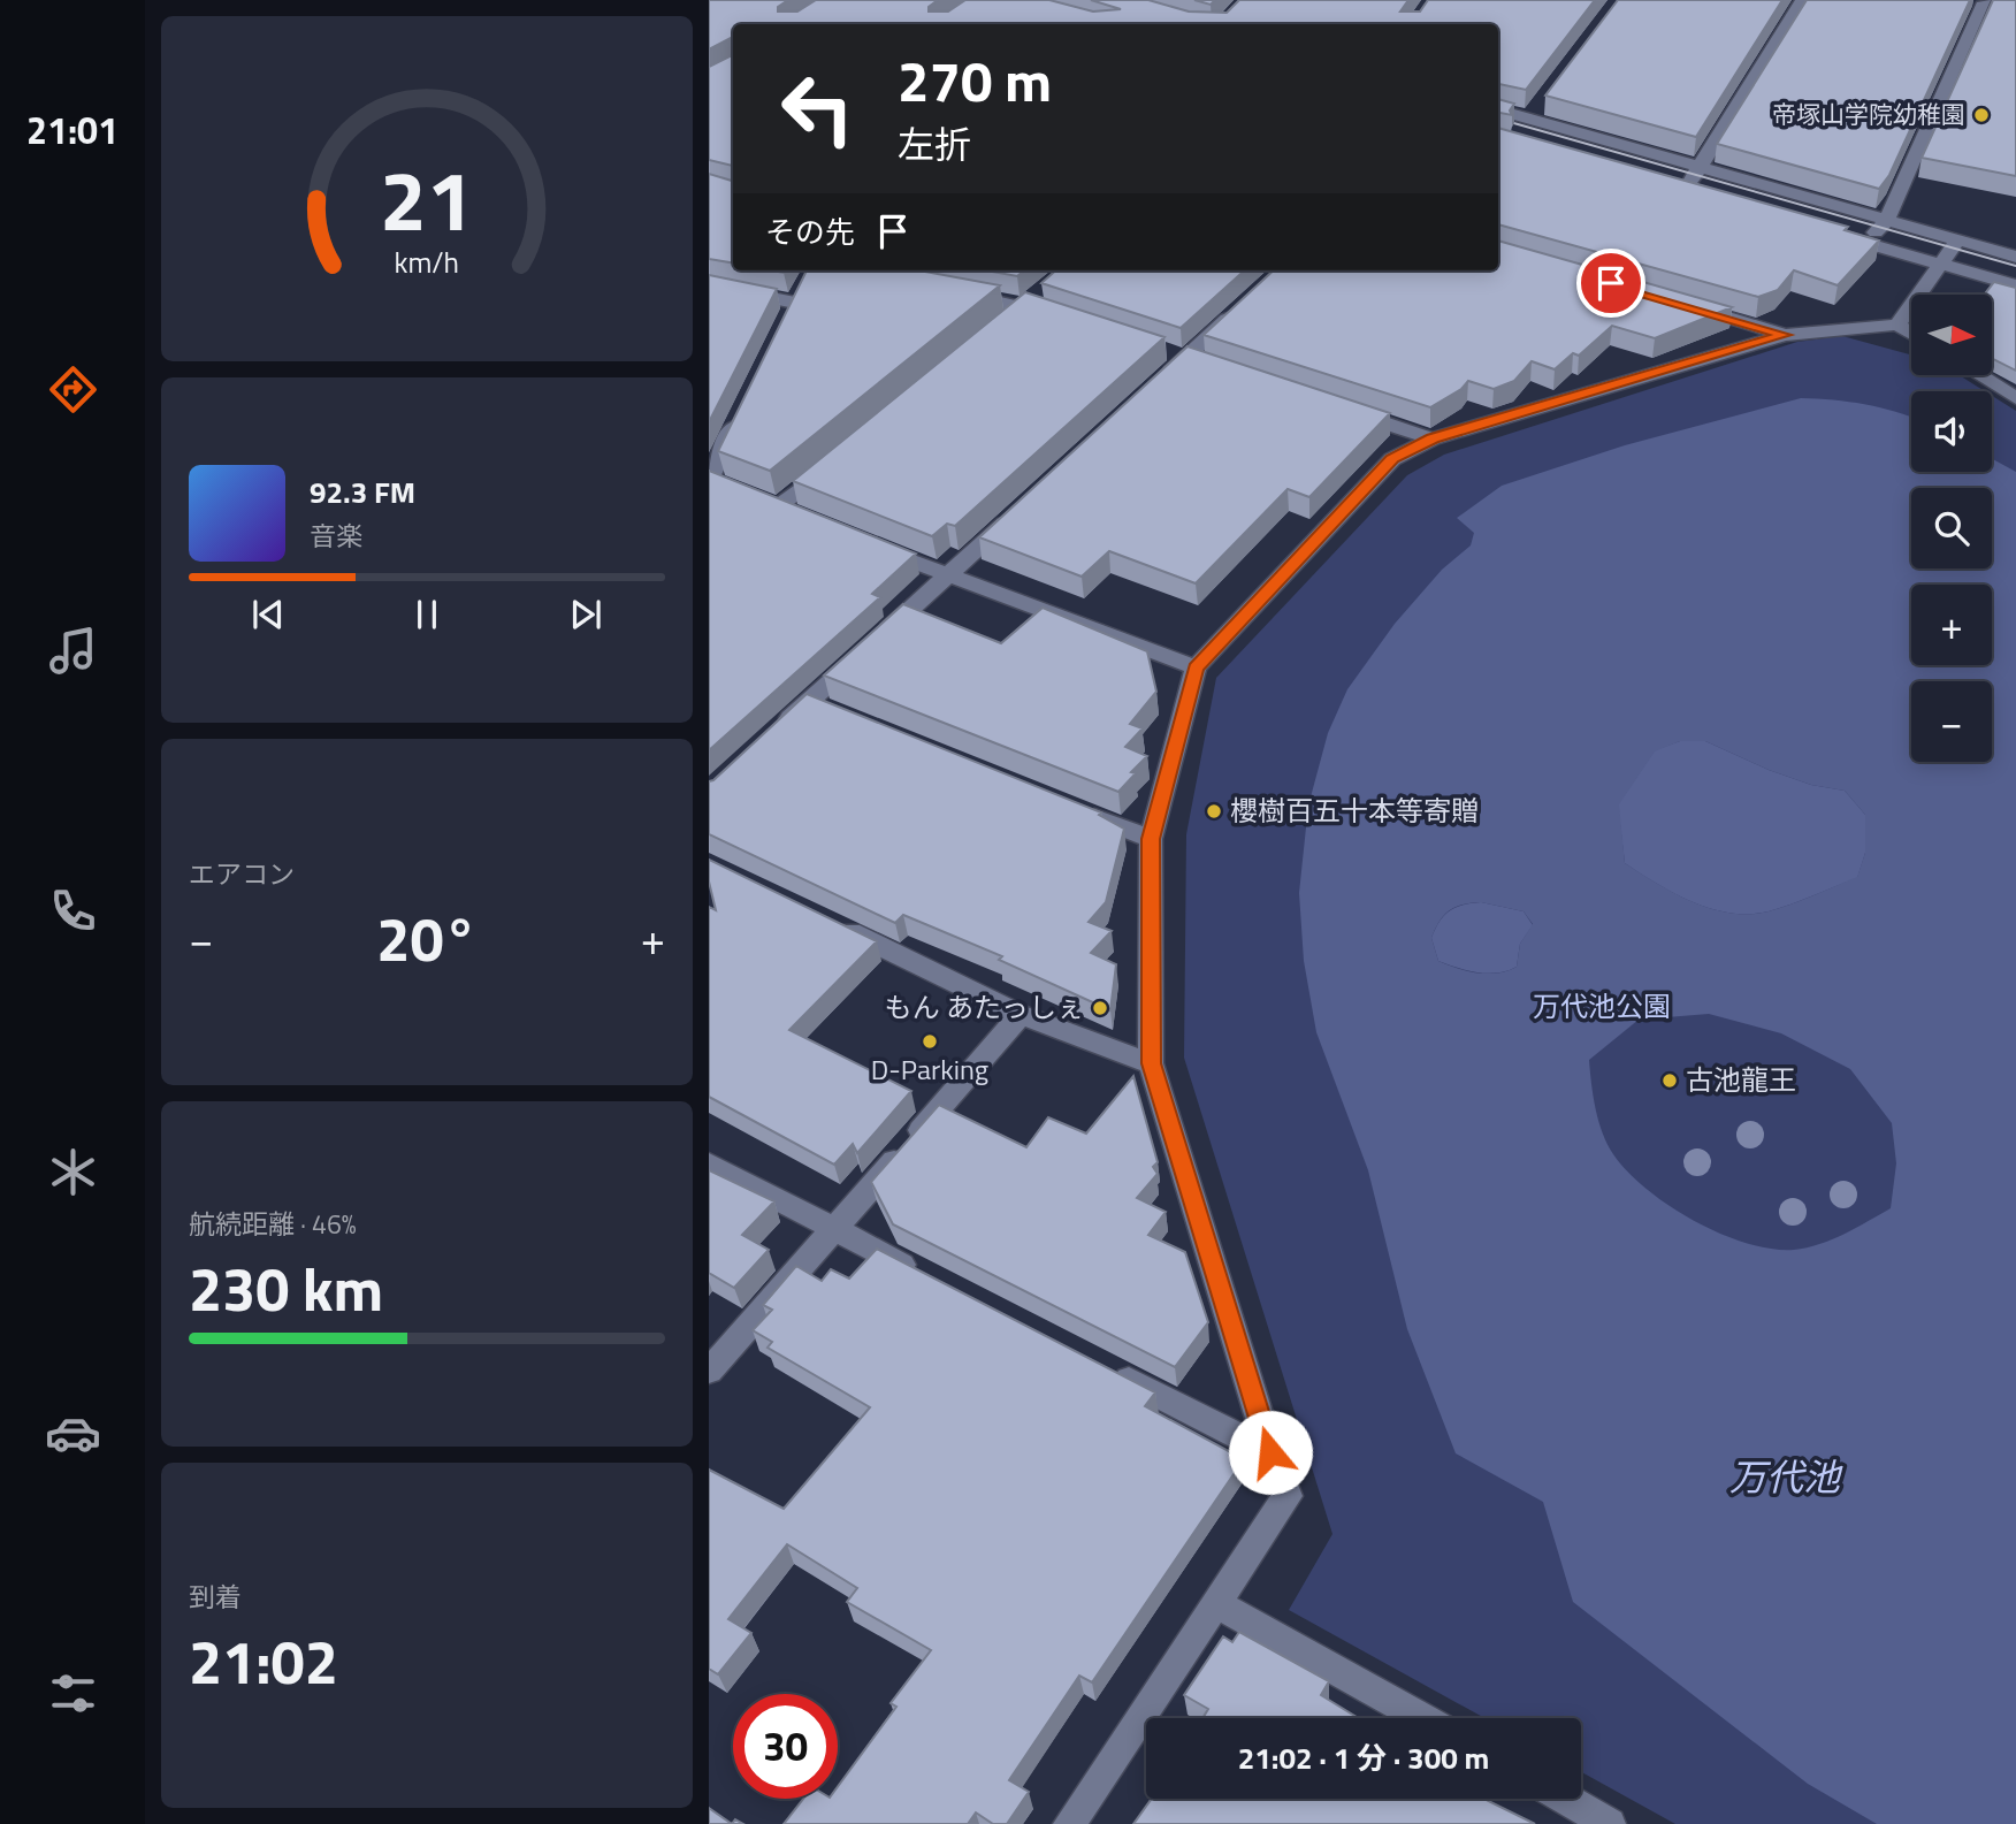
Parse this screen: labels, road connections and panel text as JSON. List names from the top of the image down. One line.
{"water":["万代池"],"parks":["万代池公園"],"places":["帝塚山学院幼稚園","櫻樹百五十本等寄贈","もん あたっしぇ","D-Parking","古池龍王"],"north":"right","page":{"tabs":"21:01","turn":["270 m","左折"],"then":"その先","map_buttons":["+","−"],"song":["92.3 FM","音楽"],"tile":["エアコン",["航続距離 · 46%","230 km"],["到着","21:02"]],"heat":["−","20°","+"],"limit":"30","trip":"21:02 · 1 分 · 300 m","gauge":["21","km/h"]}}
